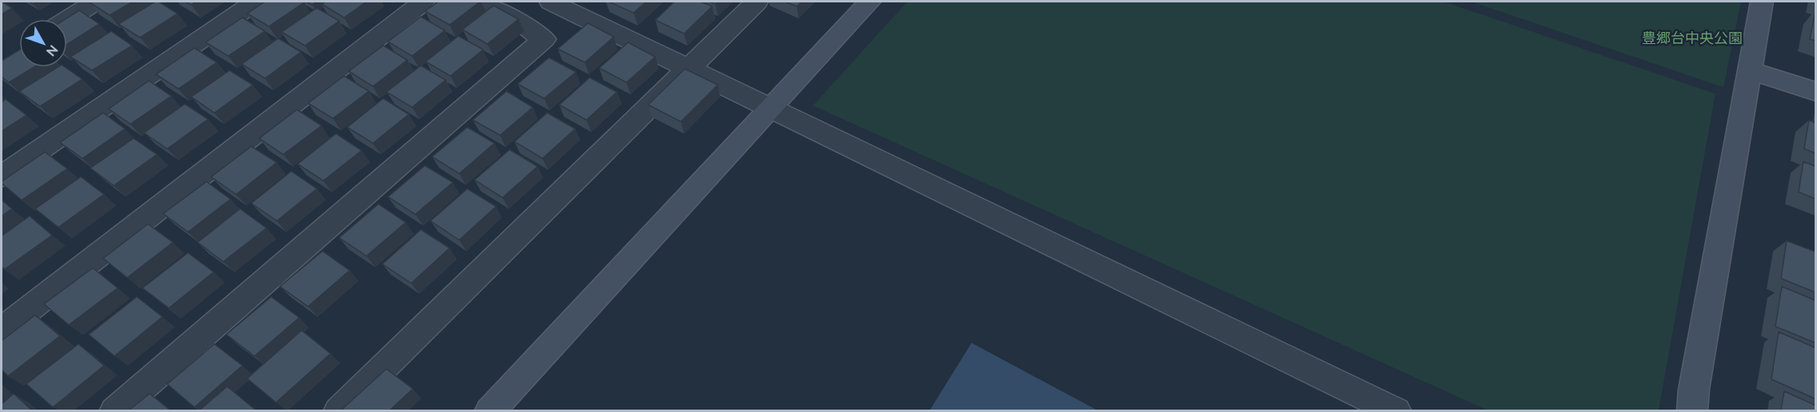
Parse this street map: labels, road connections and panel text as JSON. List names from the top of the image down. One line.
{"parks":["豊郷台中央公園"],"north":"bottom right"}
